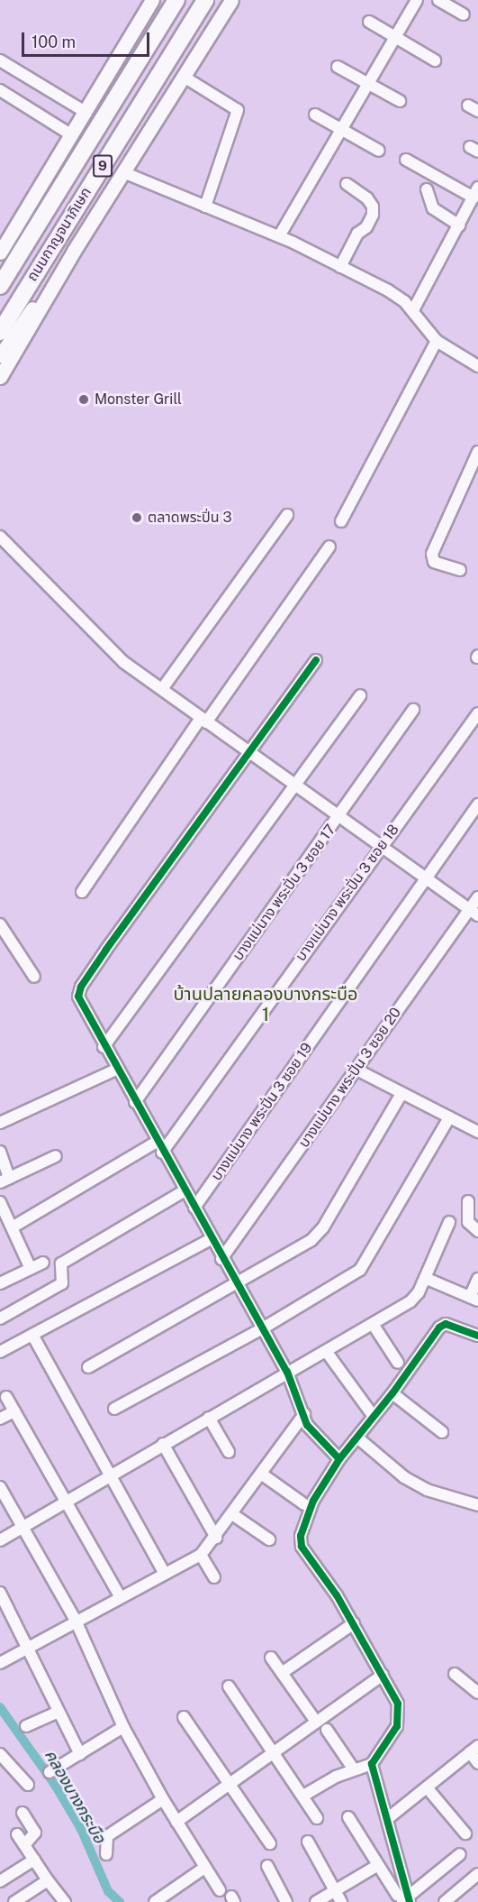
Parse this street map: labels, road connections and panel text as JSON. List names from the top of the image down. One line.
{"streets":{"highway":["9","ถนนกาญจนาภิเษก"],"street":["บางแม่นาง พระปิ่น 3 ซอย 17","บางแม่นาง พระปิ่น 3 ซอย 18","บางแม่นาง พระปิ่น 3 ซอย 20","บางแม่นาง พระปิ่น 3 ซอย 19"]},"districts":["บ้านปลายคลองบางกระบือ 1"],"water":["คลองบางกระบือ"],"places":["Monster Grill","ตลาดพระปิ่น 3"],"scale_bar":"100 m"}
